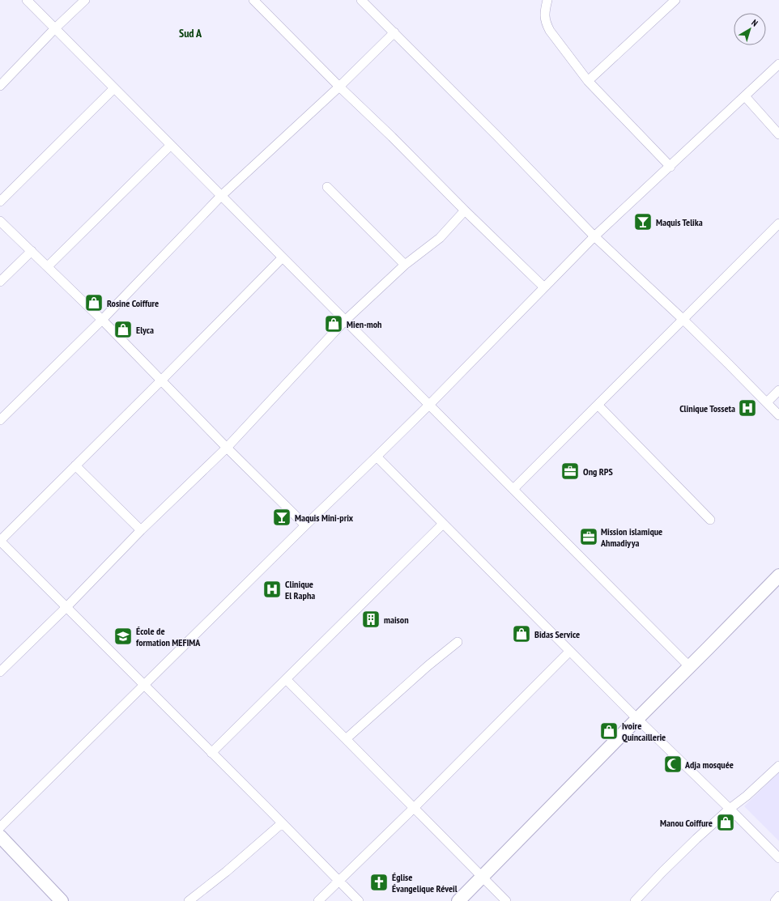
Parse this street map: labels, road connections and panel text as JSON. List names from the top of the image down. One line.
{"districts":["Sud A"],"places":{"bar":["Maquis Telika","Maquis Mini-prix"],"shop":["Rosine Coiffure","Mien-moh","Elyca","Bidas Service","Ivoire Quincaillerie","Manou Coiffure"],"hospital":["Clinique Tosseta","Clinique El Rapha"],"office":["Ong RPS","Mission islamique Ahmadiyya"],"building":["maison"],"school or university":["École de formation MEFIMA"],"mosque":["Adja mosquée"],"church":["Église Évangelique Réveil"]},"north":"top right"}
